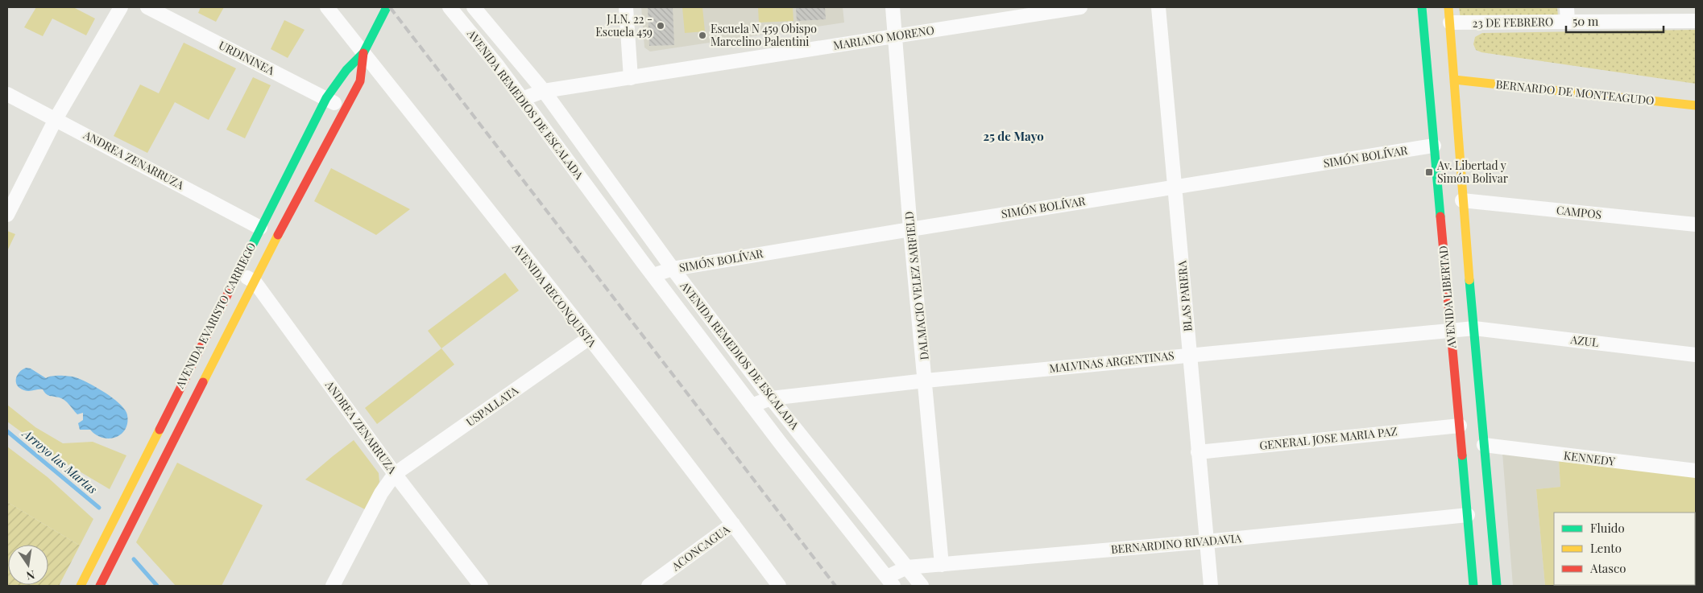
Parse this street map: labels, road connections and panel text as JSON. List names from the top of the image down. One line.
{"streets":{"street":["23 DE FEBRERO","MARIANO MORENO","URDININEA","BERNARDO DE MONTEAGUDO","AVENIDA REMEDIOS DE ESCALADA","SIMÓN BOLÍVAR","ANDREA ZENARRUZA","CAMPOS","DALMACIO VELEZ SARFIELD","AVENIDA RECONQUISTA","BLAS PARERA","AVENIDA LIBERTAD","AVENIDA EVARISTO CARRIEGO","AZUL","MALVINAS ARGENTINAS","USPALLATA","GENERAL JOSE MARIA PAZ","KENNEDY","BERNARDINO RIVADAVIA","ACONCAGUA"]},"crossings":[["23 DE FEBRERO","AVENIDA LIBERTAD"],["MARIANO MORENO","AVENIDA REMEDIOS DE ESCALADA"],["MARIANO MORENO","DALMACIO VELEZ SARFIELD"],["URDININEA","AVENIDA EVARISTO CARRIEGO"],["BERNARDO DE MONTEAGUDO","AVENIDA LIBERTAD"],["AVENIDA REMEDIOS DE ESCALADA","SIMÓN BOLÍVAR"],["AVENIDA REMEDIOS DE ESCALADA","MALVINAS ARGENTINAS"],["AVENIDA REMEDIOS DE ESCALADA","BERNARDINO RIVADAVIA"],["SIMÓN BOLÍVAR","DALMACIO VELEZ SARFIELD"],["SIMÓN BOLÍVAR","BLAS PARERA"],["SIMÓN BOLÍVAR","AVENIDA LIBERTAD"],["ANDREA ZENARRUZA","AVENIDA EVARISTO CARRIEGO"],["ANDREA ZENARRUZA","USPALLATA"],["CAMPOS","AVENIDA LIBERTAD"],["DALMACIO VELEZ SARFIELD","MALVINAS ARGENTINAS"],["DALMACIO VELEZ SARFIELD","BERNARDINO RIVADAVIA"],["AVENIDA RECONQUISTA","AVENIDA EVARISTO CARRIEGO"],["AVENIDA RECONQUISTA","USPALLATA"],["AVENIDA RECONQUISTA","ACONCAGUA"],["BLAS PARERA","MALVINAS ARGENTINAS"],["BLAS PARERA","GENERAL JOSE MARIA PAZ"],["BLAS PARERA","BERNARDINO RIVADAVIA"],["AVENIDA LIBERTAD","AZUL"],["AVENIDA LIBERTAD","MALVINAS ARGENTINAS"],["AVENIDA LIBERTAD","GENERAL JOSE MARIA PAZ"],["AVENIDA LIBERTAD","KENNEDY"],["AVENIDA LIBERTAD","BERNARDINO RIVADAVIA"],["AZUL","MALVINAS ARGENTINAS"]],"districts":["25 de Mayo"],"water":["Arroyo las Martas"],"places":{"other":["J.I.N. 22 - Escuela 459","Escuela N 459 Obispo Marcelino Palentini"],"transit":["Av. Libertad y Simón Bolivar"]},"legend":["Fluido","Lento","Atasco"],"scale_bar":"50 m","north":"bottom"}
